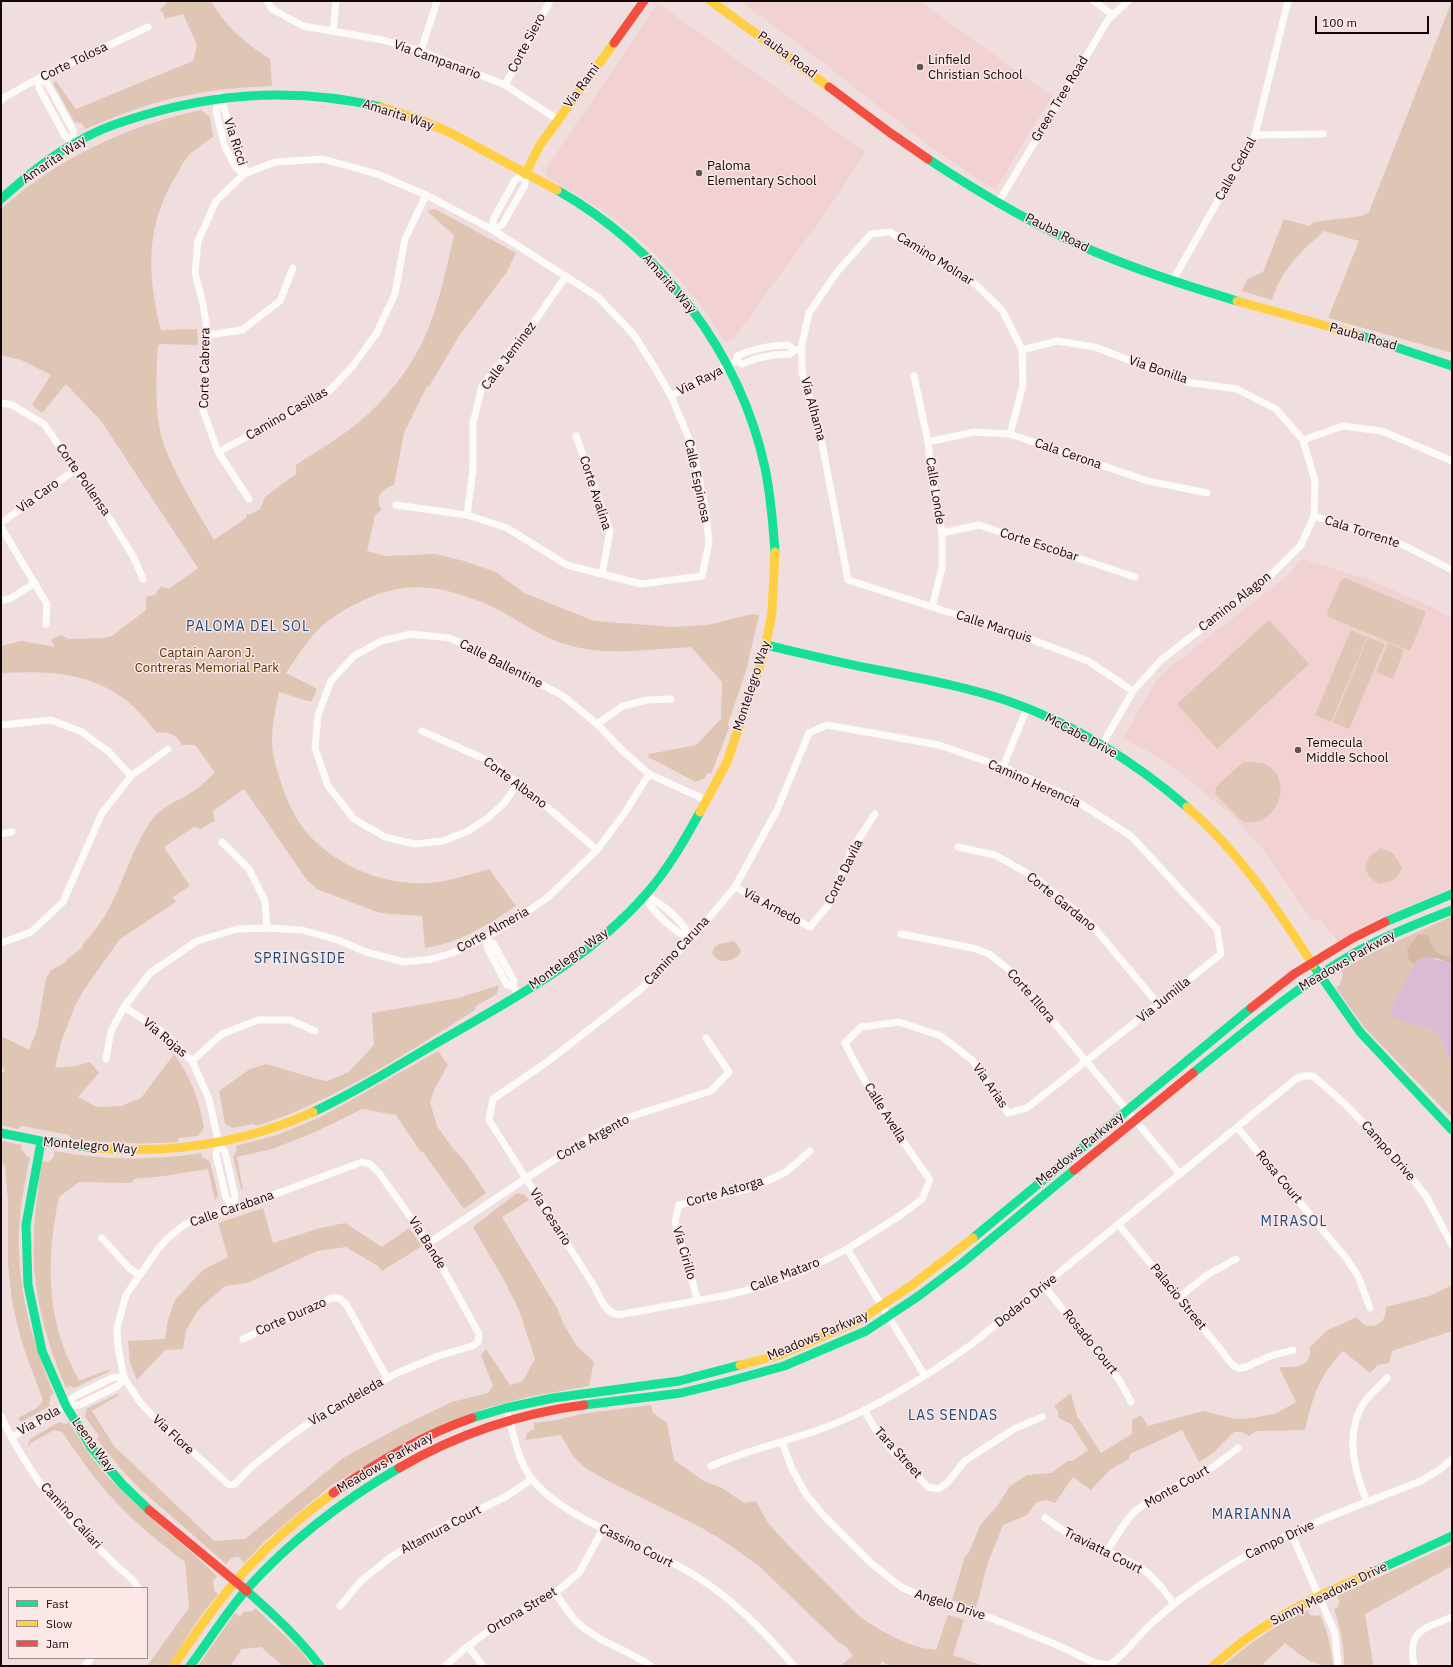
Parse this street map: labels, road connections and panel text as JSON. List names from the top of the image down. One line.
{"streets":{"street":["Corte Siero","Pauba Road","Via Campanario","Corte Tolosa","Via Rami","Green Tree Road","Amarita Way","Via Ricci","Calle Cedral","Camino Molnar","Calle Jeminez","Corte Cabrera","Via Bonilla","Via Raya","Via Alhama","Camino Casillas","Cala Cerona","Corte Pollensa","Calle Espinosa","Calle Londe","Corte Avalina","Via Caro","Cala Torrente","Corte Escobar","Camino Alagon","Calle Marquis","Calle Ballentine","Montelegro Way","McCabe Drive","Corte Albano","Camino Herencia","Corte Davila","Corte Gardano","Via Arnedo","Corte Almeria","Camino Caruna","Meadows Parkway","Corte Illora","Via Jumilla","Via Rojas","Via Arias","Calle Avella","Corte Argento","Campo Drive","Rosa Court","Corte Astorga","Calle Carabana","Via Cesario","Via Bande","Via Cirillo","Calle Mataro","Palacio Street","Dodaro Drive","Corte Durazo","Rosado Court","Via Candeleda","Via Pola","Via Flore","Leena Way","Tara Street","Monte Court","Camino Caliari","Altamura Court","Cassino Court","Traviatta Court","Sunny Meadows Drive","Angelo Drive","Ortona Street"]},"crossings":[["Corte Siero","Via Campanario"],["Pauba Road","Green Tree Road"],["Pauba Road","Calle Cedral"],["Via Campanario","Via Rami"],["Via Rami","Amarita Way"],["Via Rami","Corte Cabrera"],["Via Rami","Calle Espinosa"],["Amarita Way","Via Ricci"],["Amarita Way","Via Raya"],["Amarita Way","Montelegro Way"],["Via Ricci","Corte Cabrera"],["Camino Molnar","Via Bonilla"],["Camino Molnar","Via Alhama"],["Camino Molnar","Cala Cerona"],["Calle Jeminez","Calle Espinosa"],["Corte Cabrera","Camino Casillas"],["Corte Cabrera","Calle Espinosa"],["Via Bonilla","Camino Alagon"],["Via Raya","Calle Espinosa"],["Via Raya","Montelegro Way"],["Via Alhama","Calle Marquis"],["Cala Cerona","Calle Londe"],["Corte Pollensa","Via Caro"],["Calle Espinosa","Corte Avalina"],["Calle Londe","Corte Escobar"],["Calle Londe","Calle Marquis"],["Cala Torrente","Camino Alagon"],["Camino Alagon","Calle Marquis"],["Camino Alagon","McCabe Drive"],["Calle Ballentine","Montelegro Way"],["Calle Ballentine","Corte Albano"],["Calle Ballentine","Corte Almeria"],["Montelegro Way","McCabe Drive"],["Montelegro Way","Via Rojas"],["Montelegro Way","Leena Way"],["McCabe Drive","Meadows Parkway"],["Corte Albano","Corte Almeria"],["Camino Herencia","Camino Caruna"],["Camino Herencia","Via Jumilla"],["Corte Davila","Via Arnedo"],["Corte Gardano","Via Jumilla"],["Via Arnedo","Camino Caruna"],["Corte Almeria","Via Rojas"],["Camino Caruna","Via Cesario"],["Meadows Parkway","Corte Illora"],["Meadows Parkway","Leena Way"],["Meadows Parkway","Cassino Court"],["Corte Illora","Via Jumilla"],["Corte Illora","Via Arias"],["Corte Illora","Dodaro Drive"],["Via Jumilla","Via Arias"],["Via Rojas","Calle Carabana"],["Via Arias","Calle Avella"],["Calle Avella","Calle Mataro"],["Corte Argento","Via Cesario"],["Corte Argento","Via Bande"],["Campo Drive","Dodaro Drive"],["Campo Drive","Traviatta Court"],["Campo Drive","Angelo Drive"],["Rosa Court","Dodaro Drive"],["Corte Astorga","Via Cirillo"],["Calle Carabana","Via Bande"],["Calle Carabana","Via Pola"],["Calle Carabana","Via Flore"],["Via Cesario","Calle Mataro"],["Via Bande","Via Candeleda"],["Via Cirillo","Calle Mataro"],["Palacio Street","Dodaro Drive"],["Dodaro Drive","Rosado Court"],["Dodaro Drive","Tara Street"],["Dodaro Drive","Angelo Drive"],["Corte Durazo","Via Candeleda"],["Via Candeleda","Via Flore"],["Via Pola","Via Flore"],["Via Pola","Leena Way"],["Via Pola","Camino Caliari"],["Monte Court","Traviatta Court"],["Altamura Court","Cassino Court"],["Cassino Court","Ortona Street"]],"districts":["PALOMA DEL SOL","SPRINGSIDE","MIRASOL","LAS SENDAS","MARIANNA"],"parks":["Captain Aaron J. Contreras Memorial Park"],"places":["Linfield Christian School","Paloma Elementary School","Temecula Middle School"],"legend":["Fast","Slow","Jam"],"scale_bar":"100 m"}
